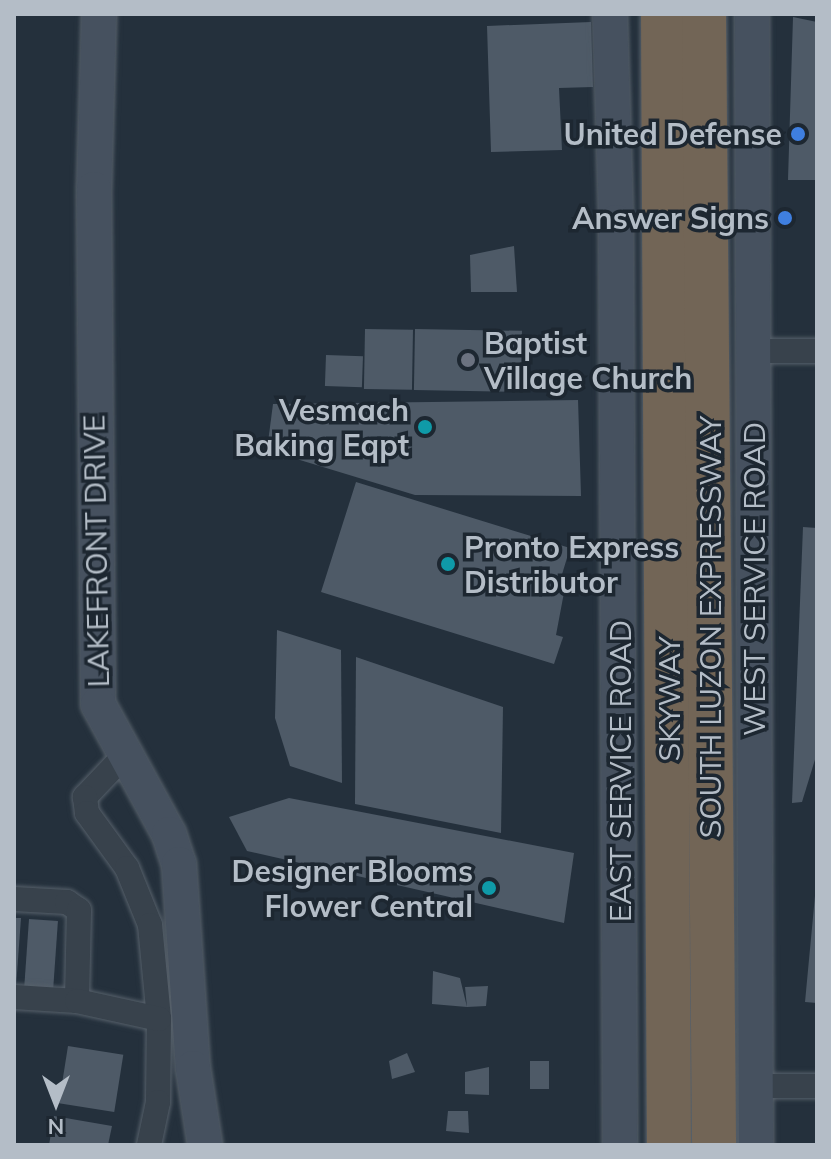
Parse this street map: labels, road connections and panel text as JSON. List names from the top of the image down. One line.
{"streets":{"highway":["SOUTH LUZON EXPRESSWAY","SKYWAY"],"main road":["LAKEFRONT DRIVE","WEST SERVICE ROAD","EAST SERVICE ROAD"]},"places":["United Defense","Answer Signs","Baptist Village Church","Vesmach Baking Eqpt","Pronto Express Distributor","Designer Blooms Flower Central"],"north":"bottom"}
